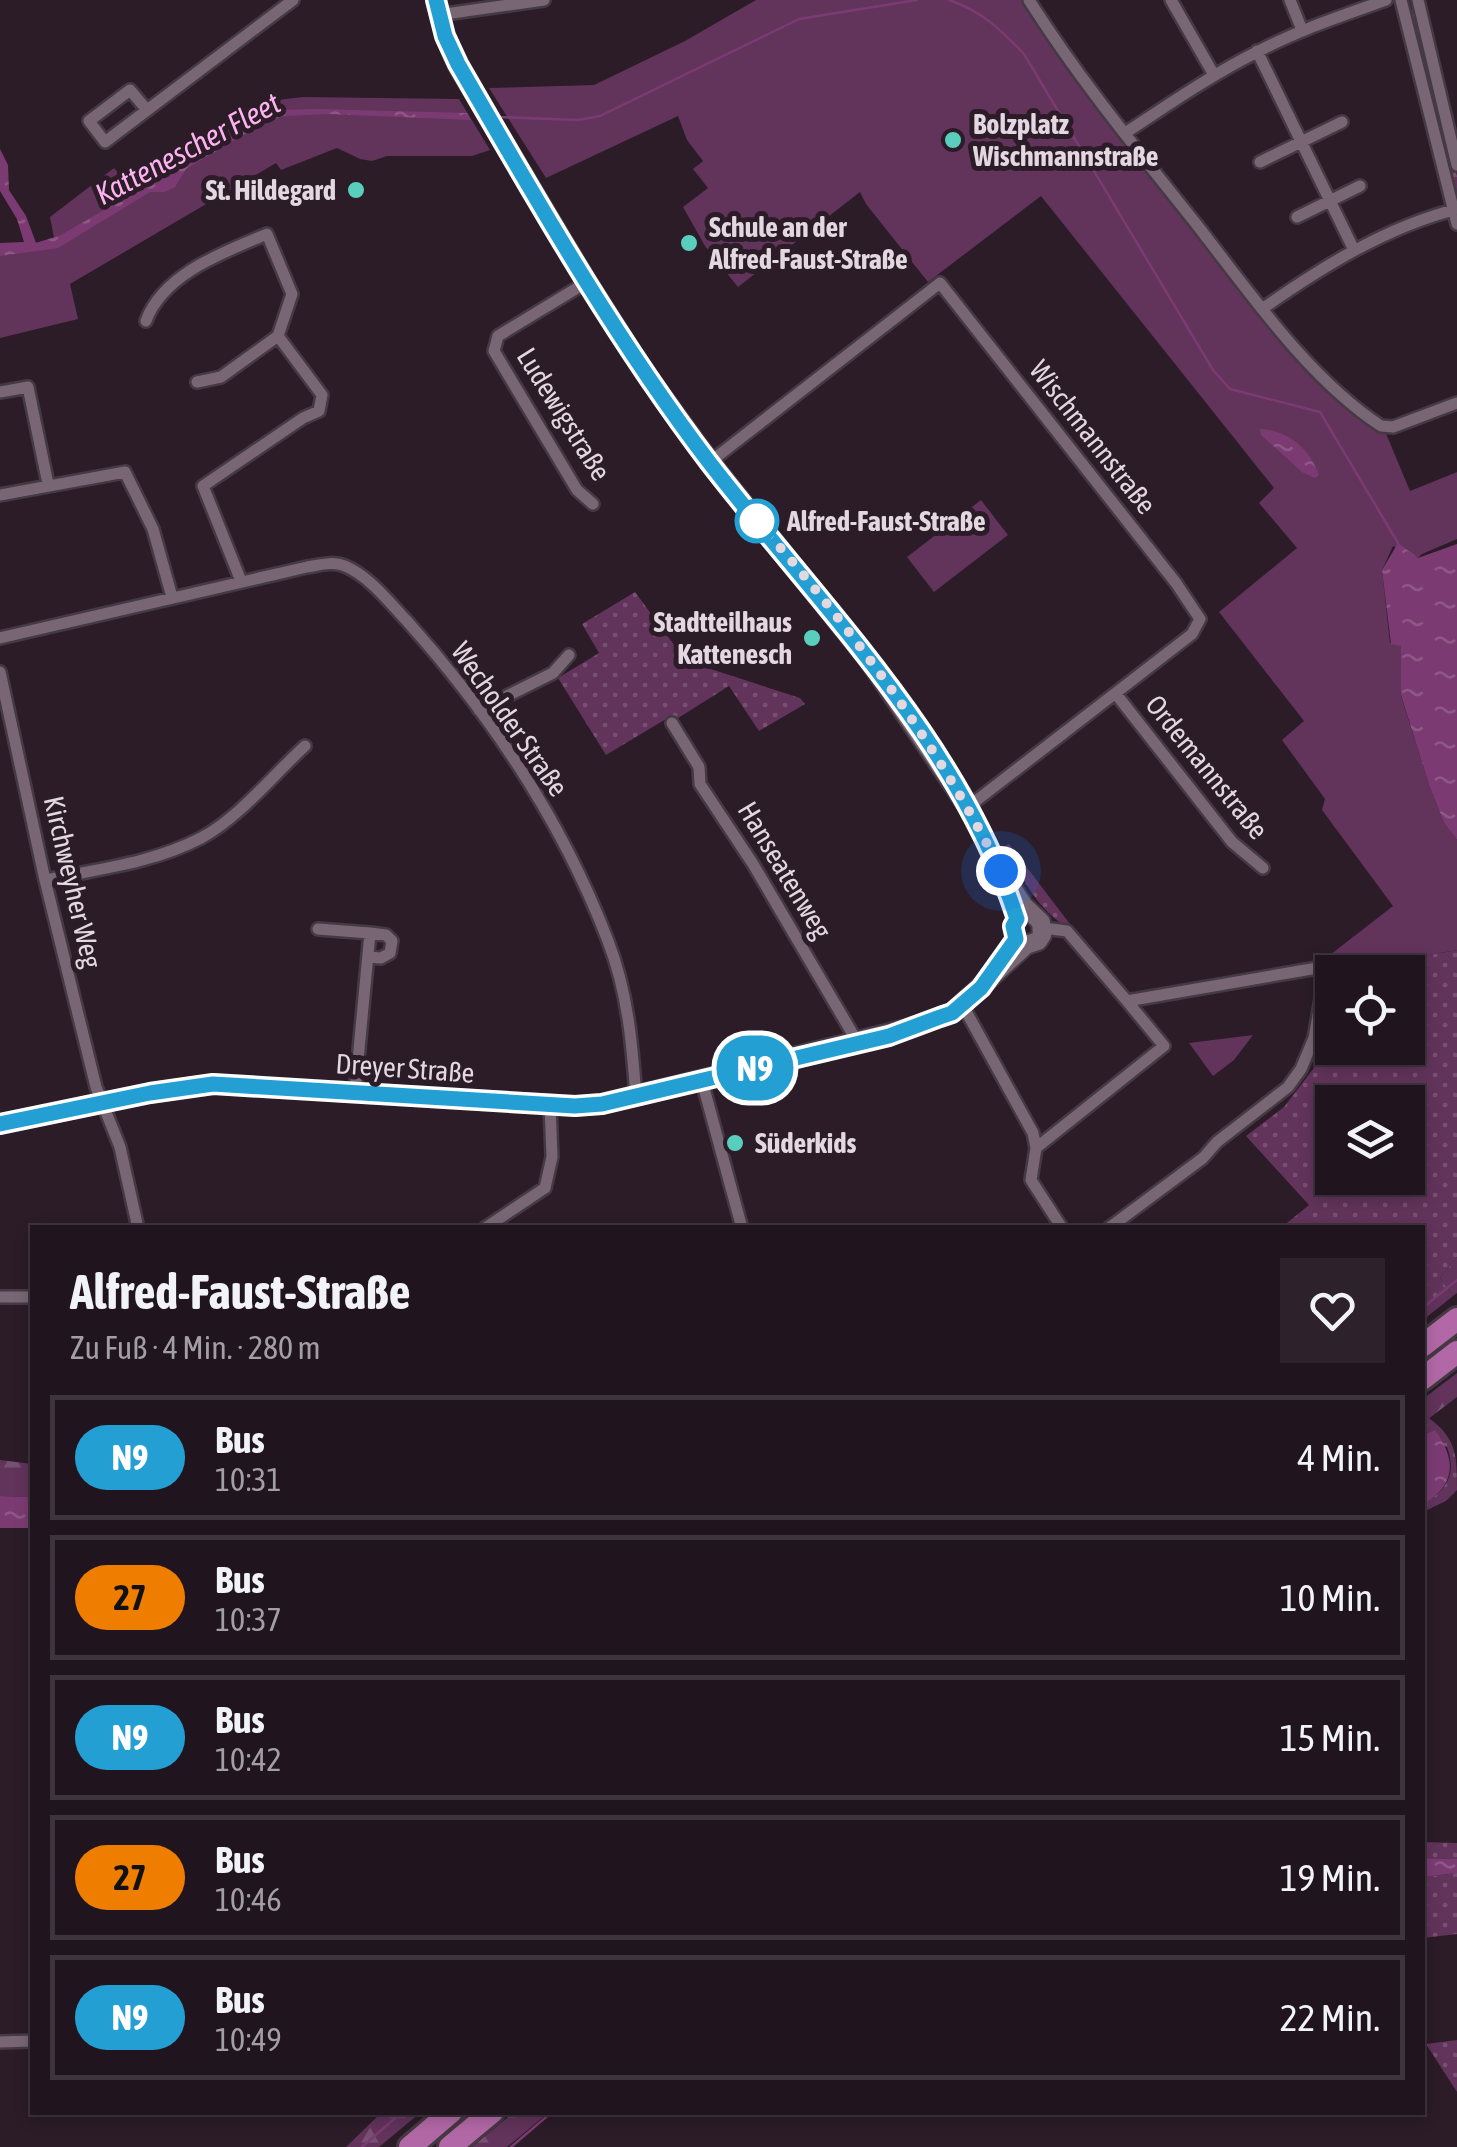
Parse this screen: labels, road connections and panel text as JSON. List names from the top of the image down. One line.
{"streets":{"street":["Ludewigstraße","Wischmannstraße","Wecholder Straße","Ordemannstraße","Hanseatenweg","Kirchweyher Weg","Dreyer Straße"]},"crossings":[["Wischmannstraße","Ordemannstraße"],["Wecholder Straße","Dreyer Straße"],["Kirchweyher Weg","Dreyer Straße"]],"water":["Kattenescher Fleet"],"places":["Bolzplatz Wischmannstraße","St. Hildegard","Schule an der Alfred-Faust-Straße","Alfred-Faust-Straße","Stadtteilhaus Kattenesch","Süderkids"],"lines":["bus line N9"],"page":{"on_map":"N9","heading":["Alfred-Faust-Straße","Zu Fuß · 4 Min. · 280 m"],"list":[{"mark":"N9","name":"Bus","note":"10:31","value":"4 Min."},{"mark":"27","name":"Bus","note":"10:37","value":"10 Min."},{"mark":"N9","name":"Bus","note":"10:42","value":"15 Min."},{"mark":"27","name":"Bus","note":"10:46","value":"19 Min."},{"mark":"N9","name":"Bus","note":"10:49","value":"22 Min."}]}}
